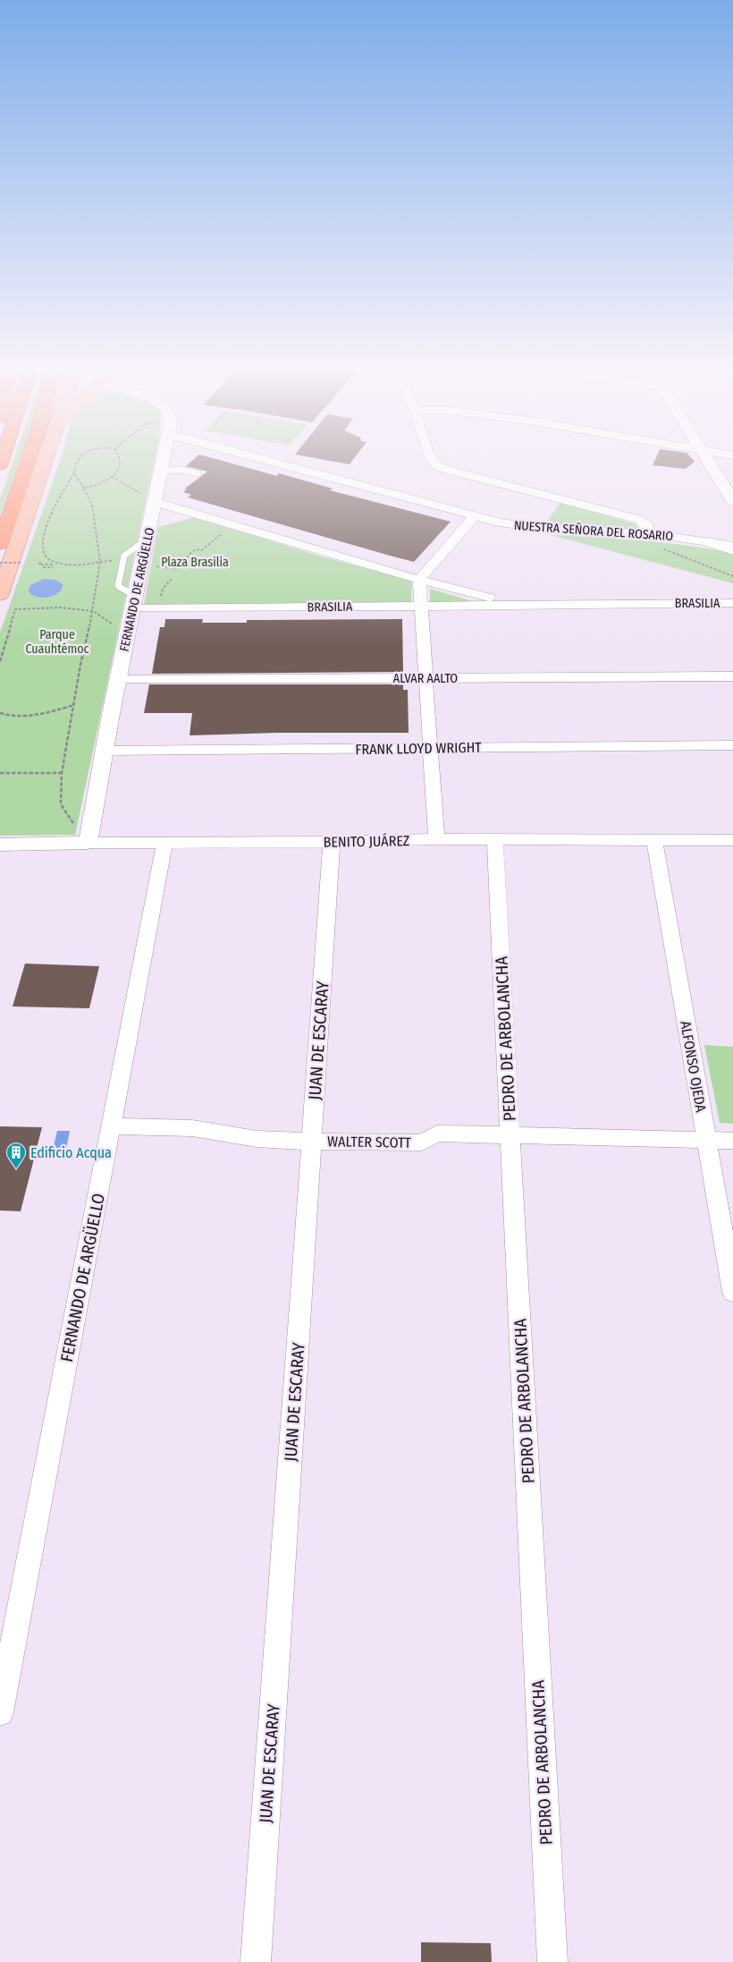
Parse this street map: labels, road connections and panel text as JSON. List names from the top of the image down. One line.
{"streets":{"street":["NUESTRA SEÑORA DEL ROSARIO","FERNANDO DE ARGÜELLO","BRASILIA","ALVAR AALTO","FRANK LLOYD WRIGHT","BENITO JUÁREZ","PEDRO DE ARBOLANCHA","JUAN DE ESCARAY","ALFONSO OJEDA","WALTER SCOTT"]},"crossings":[["FERNANDO DE ARGÜELLO","BRASILIA"],["FERNANDO DE ARGÜELLO","ALVAR AALTO"],["FERNANDO DE ARGÜELLO","FRANK LLOYD WRIGHT"],["FERNANDO DE ARGÜELLO","BENITO JUÁREZ"],["FERNANDO DE ARGÜELLO","WALTER SCOTT"],["BENITO JUÁREZ","PEDRO DE ARBOLANCHA"],["BENITO JUÁREZ","JUAN DE ESCARAY"],["BENITO JUÁREZ","ALFONSO OJEDA"],["PEDRO DE ARBOLANCHA","WALTER SCOTT"],["JUAN DE ESCARAY","WALTER SCOTT"],["ALFONSO OJEDA","WALTER SCOTT"]],"parks":["Plaza Brasilia","Parque Cuauhtémoc"],"places":{"building":["Edificio Acqua"]}}
